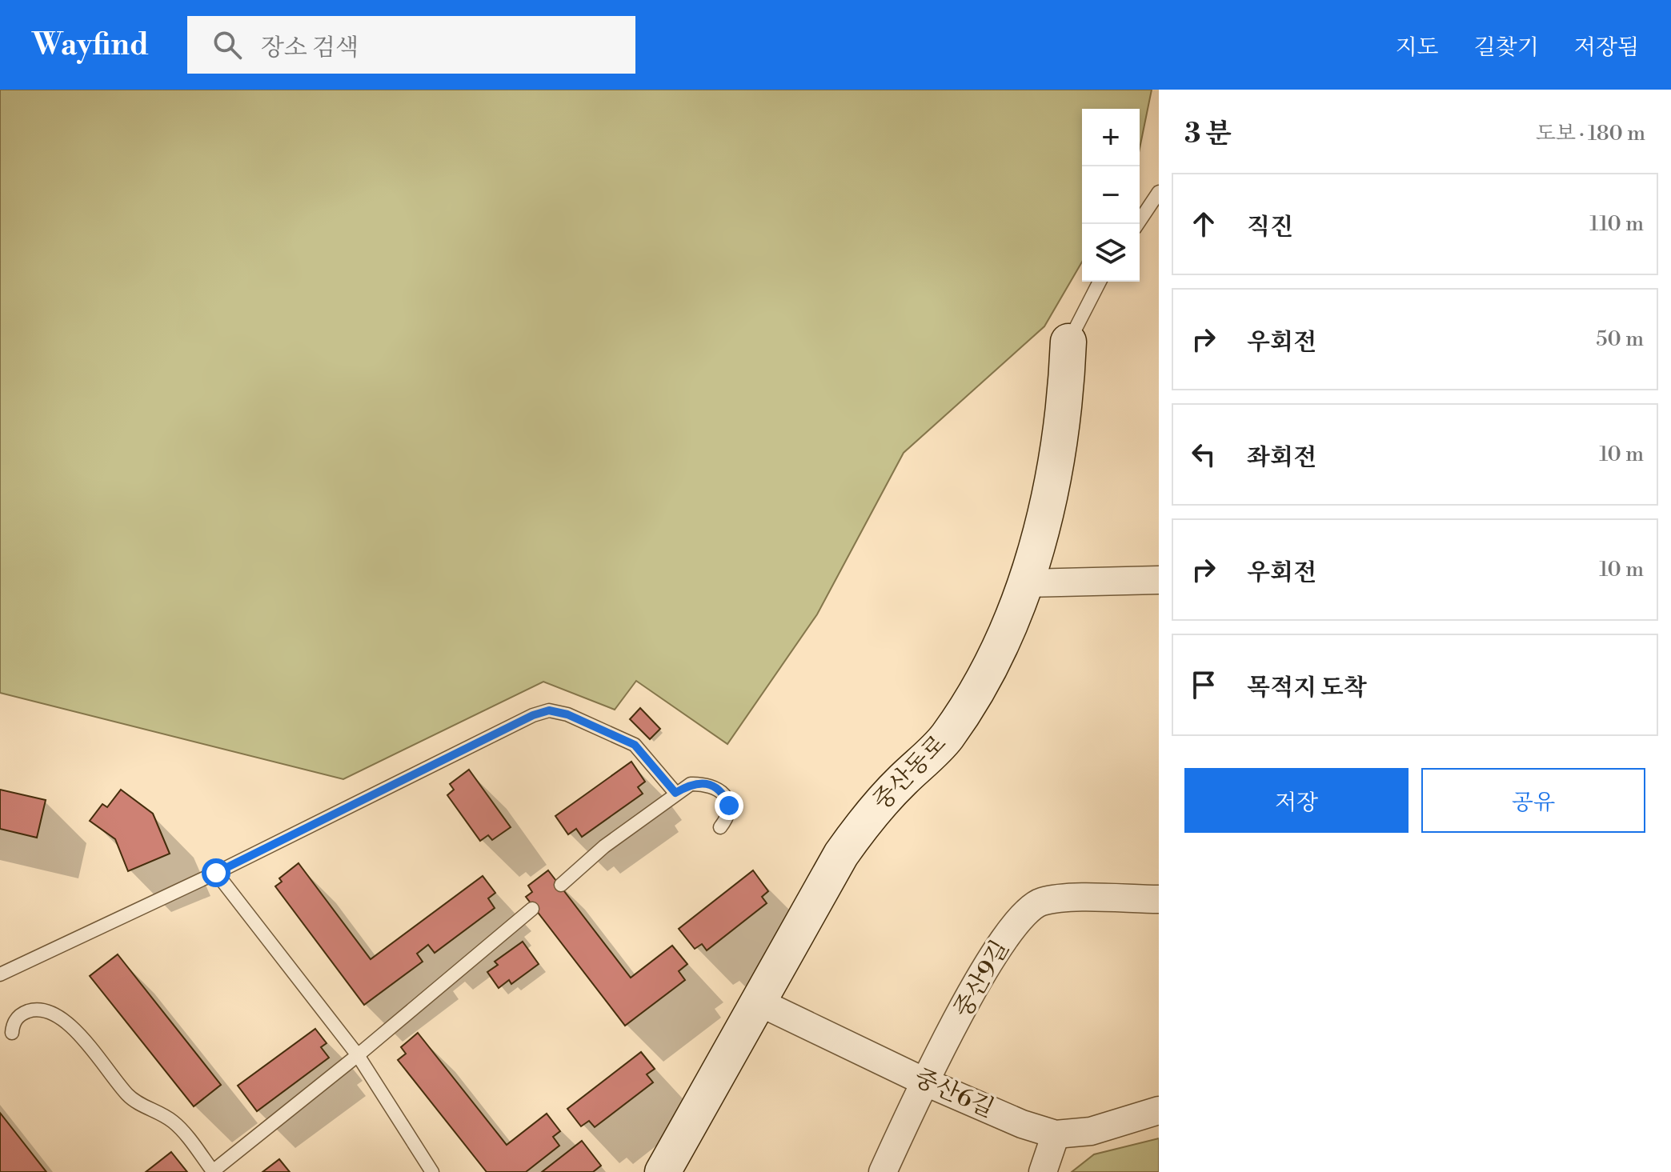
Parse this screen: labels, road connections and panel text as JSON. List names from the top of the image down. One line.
{"streets":{"street":["중산동로","중산9길","중산6길"]},"crossings":[["중산동로","중산6길"],["중산9길","중산6길"]],"page":{"header":"Wayfind","search":"장소 검색","nav":["지도","길찾기","저장됨"],"heading":["3 분","도보 · 180 m"],"map_buttons":["+","−"],"list":[["직진","110 m"],["우회전","50 m"],["좌회전","10 m"],["우회전","10 m"],"목적지 도착"],"buttons":["저장","공유"]}}
